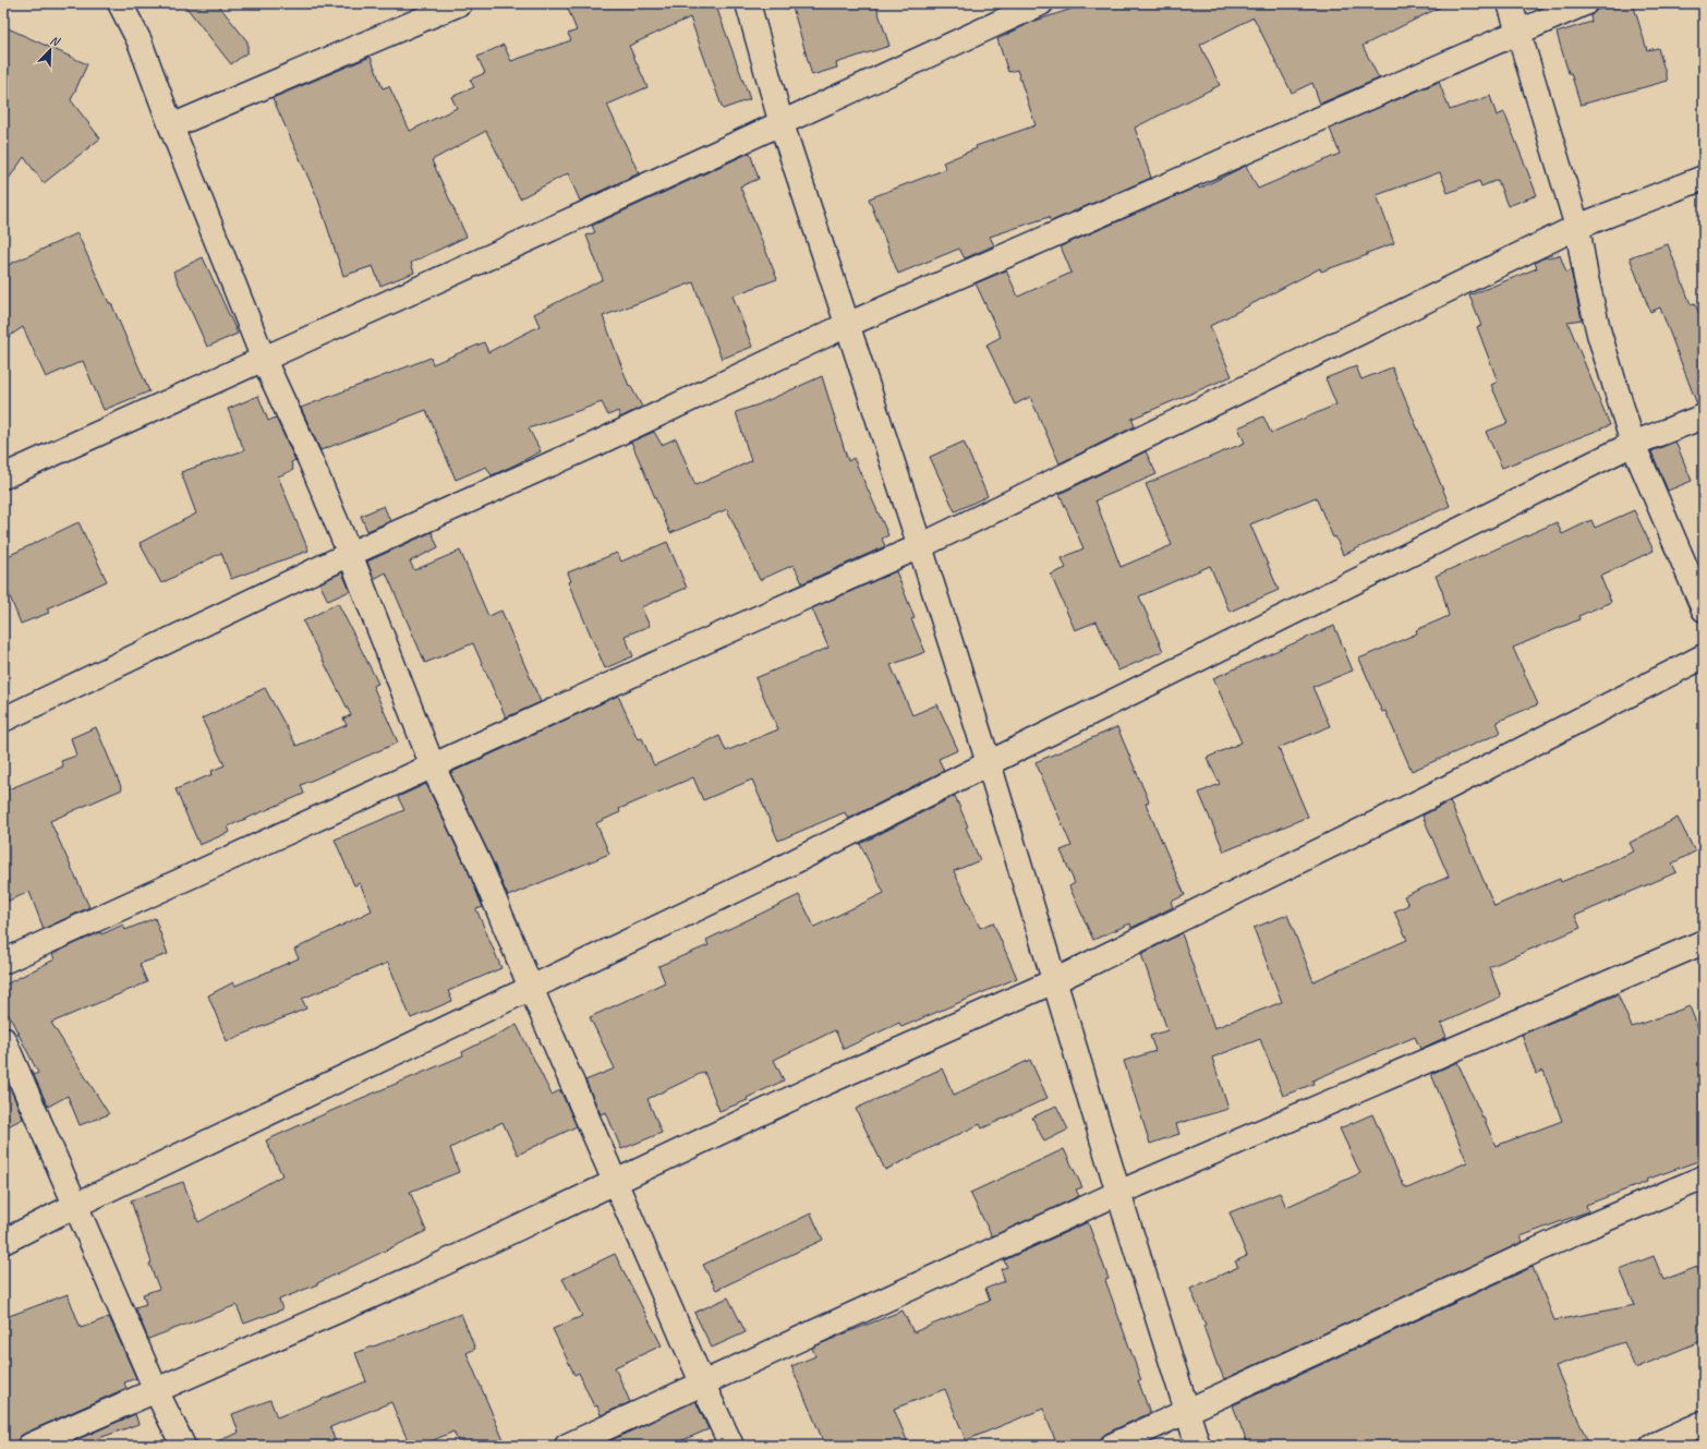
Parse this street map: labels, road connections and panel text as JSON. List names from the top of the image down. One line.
{"north":"top right"}
